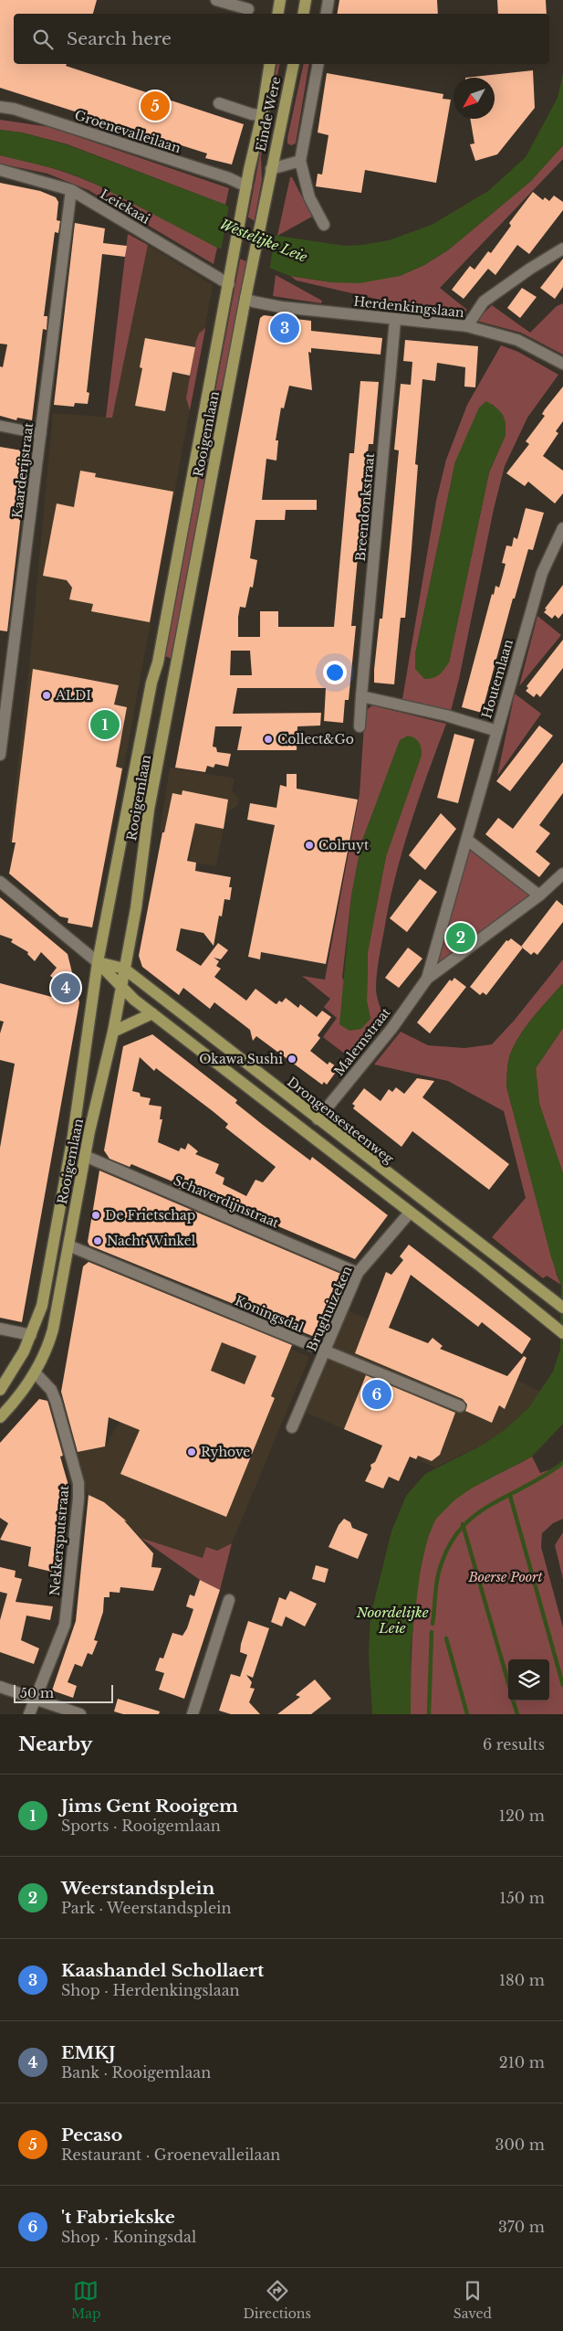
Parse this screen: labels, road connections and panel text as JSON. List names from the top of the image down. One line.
{"streets":{"main road":["Einde Were","Rooigemlaan","Drongensesteenweg"],"street":["Groenevalleilaan","Leiekaai","Herdenkingslaan","Kaarderijstraat","Breendonkstraat","Houtemlaan","Malemstraat","Schaverdijnstraat","Brughuizeken","Koningsdal","Nekkersputstraat"]},"crossings":[["Einde Were","Groenevalleilaan"],["Einde Were","Rooigemlaan"],["Groenevalleilaan","Rooigemlaan"],["Leiekaai","Rooigemlaan"],["Leiekaai","Kaarderijstraat"],["Herdenkingslaan","Rooigemlaan"],["Herdenkingslaan","Breendonkstraat"],["Rooigemlaan","Drongensesteenweg"],["Rooigemlaan","Schaverdijnstraat"],["Rooigemlaan","Koningsdal"],["Rooigemlaan","Nekkersputstraat"],["Houtemlaan","Malemstraat"],["Malemstraat","Drongensesteenweg"],["Drongensesteenweg","Brughuizeken"],["Schaverdijnstraat","Brughuizeken"],["Brughuizeken","Koningsdal"]],"water":["Westelijke Leie","Noordelijke Leie"],"parks":["Boerse Poort"],"places":["ALDI","Collect&Go","Colruyt","Okawa Sushi","De Frietschap","Nacht Winkel","Ryhove"],"scale_bar":"50 m","north":"bottom left","page":{"search":"Search here","pins":["5","3","1","2","4","6"],"scale":"50 m","heading":["Nearby","6 results"],"list":[{"mark":"1","name":"Jims Gent Rooigem","note":"Sports · Rooigemlaan","value":"120 m"},{"mark":"2","name":"Weerstandsplein","note":"Park · Weerstandsplein","value":"150 m"},{"mark":"3","name":"Kaashandel Schollaert","note":"Shop · Herdenkingslaan","value":"180 m"},{"mark":"4","name":"EMKJ","note":"Bank · Rooigemlaan","value":"210 m"},{"mark":"5","name":"Pecaso","note":"Restaurant · Groenevalleilaan","value":"300 m"},{"mark":"6","name":"'t Fabriekske","note":"Shop · Koningsdal","value":"370 m"}],"nav":["Map","Directions","Saved"]}}
